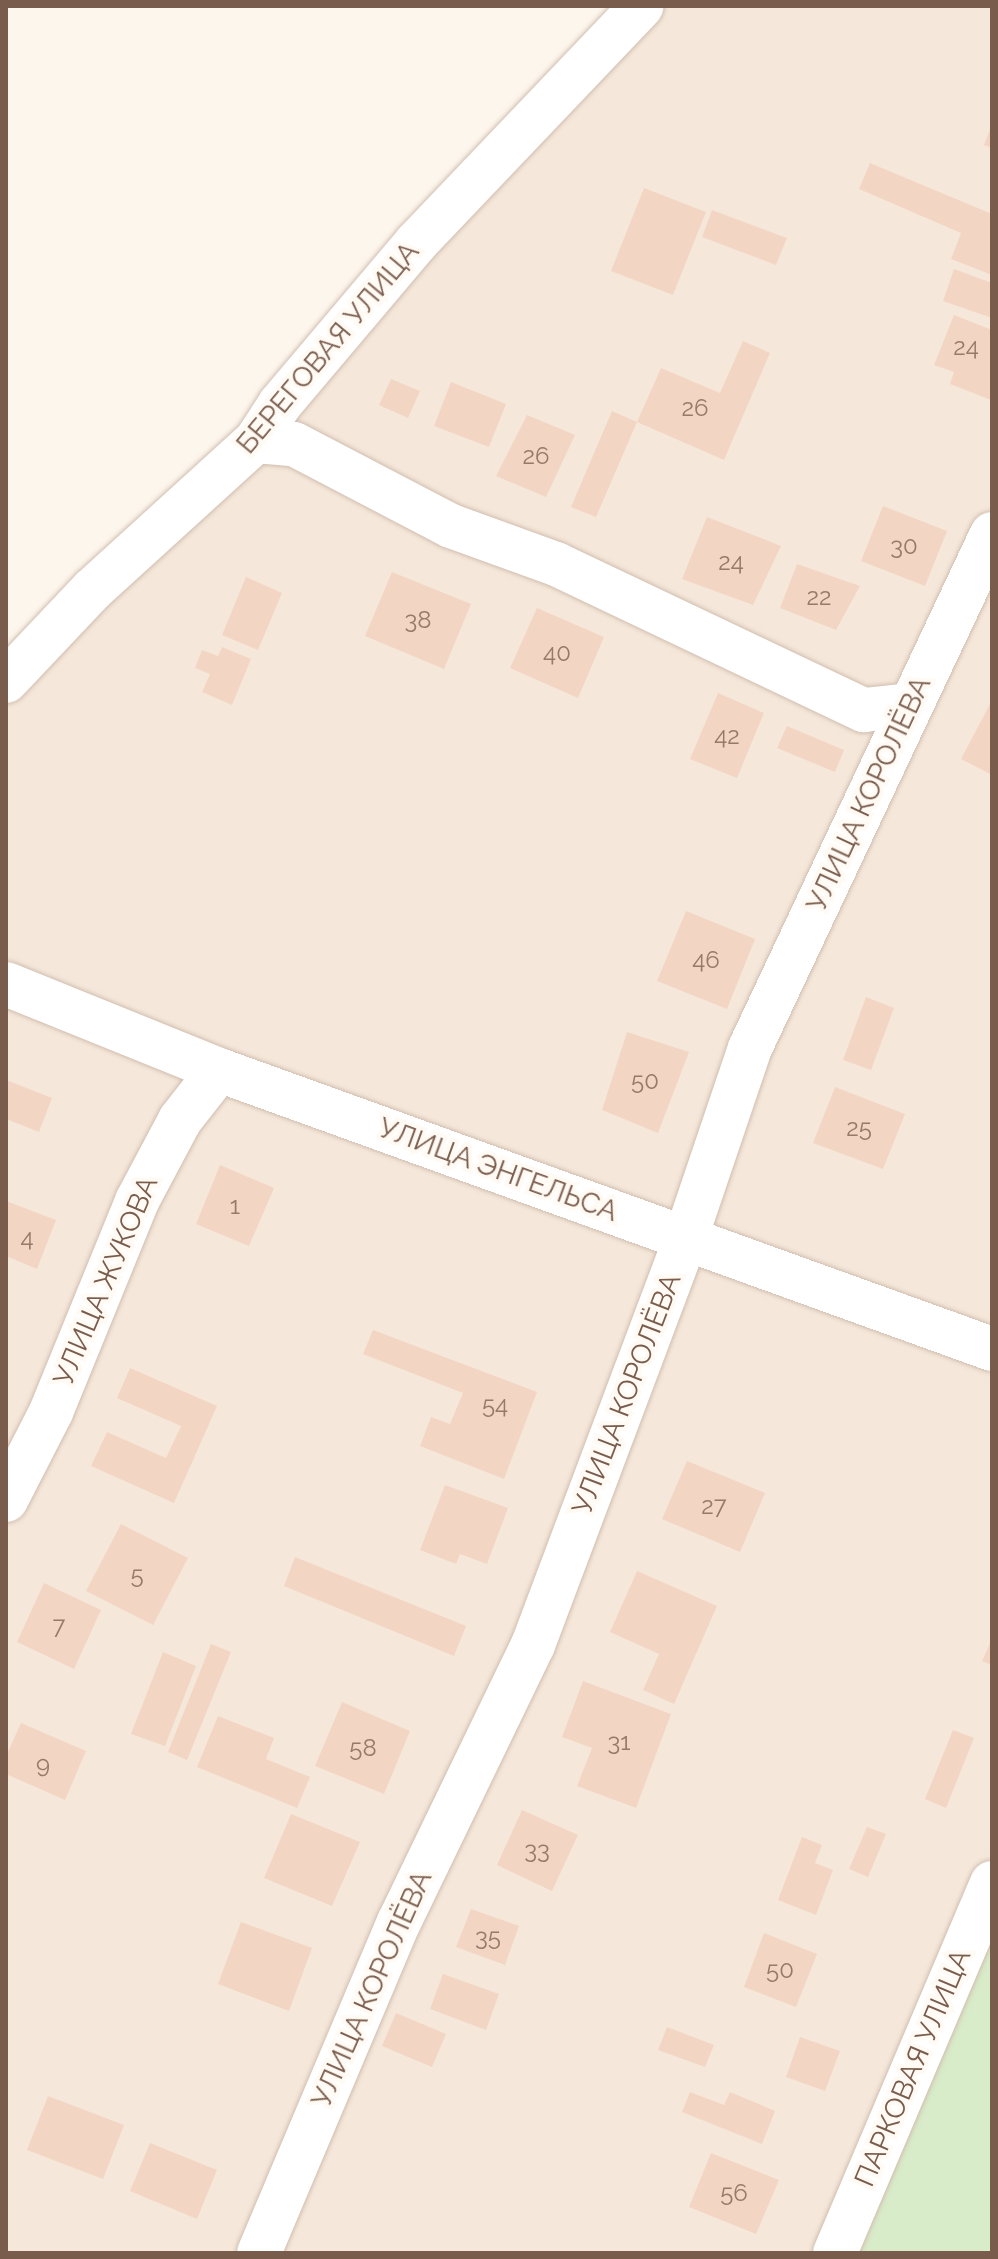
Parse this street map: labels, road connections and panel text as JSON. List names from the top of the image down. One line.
{"streets":{"street":["БЕРЕГОВАЯ УЛИЦА","УЛИЦА КОРОЛЁВА","УЛИЦА ЭНГЕЛЬСА","УЛИЦА ЖУКОВА","ПАРКОВАЯ УЛИЦА"]},"crossings":[["УЛИЦА КОРОЛЁВА","УЛИЦА ЭНГЕЛЬСА"],["УЛИЦА ЭНГЕЛЬСА","УЛИЦА ЖУКОВА"]],"house_numbers":["24","26","26","30","24","22","38","40","42","46","50","25","1","4","54","27","5","7","31","58","9","33","35","50","56"]}
